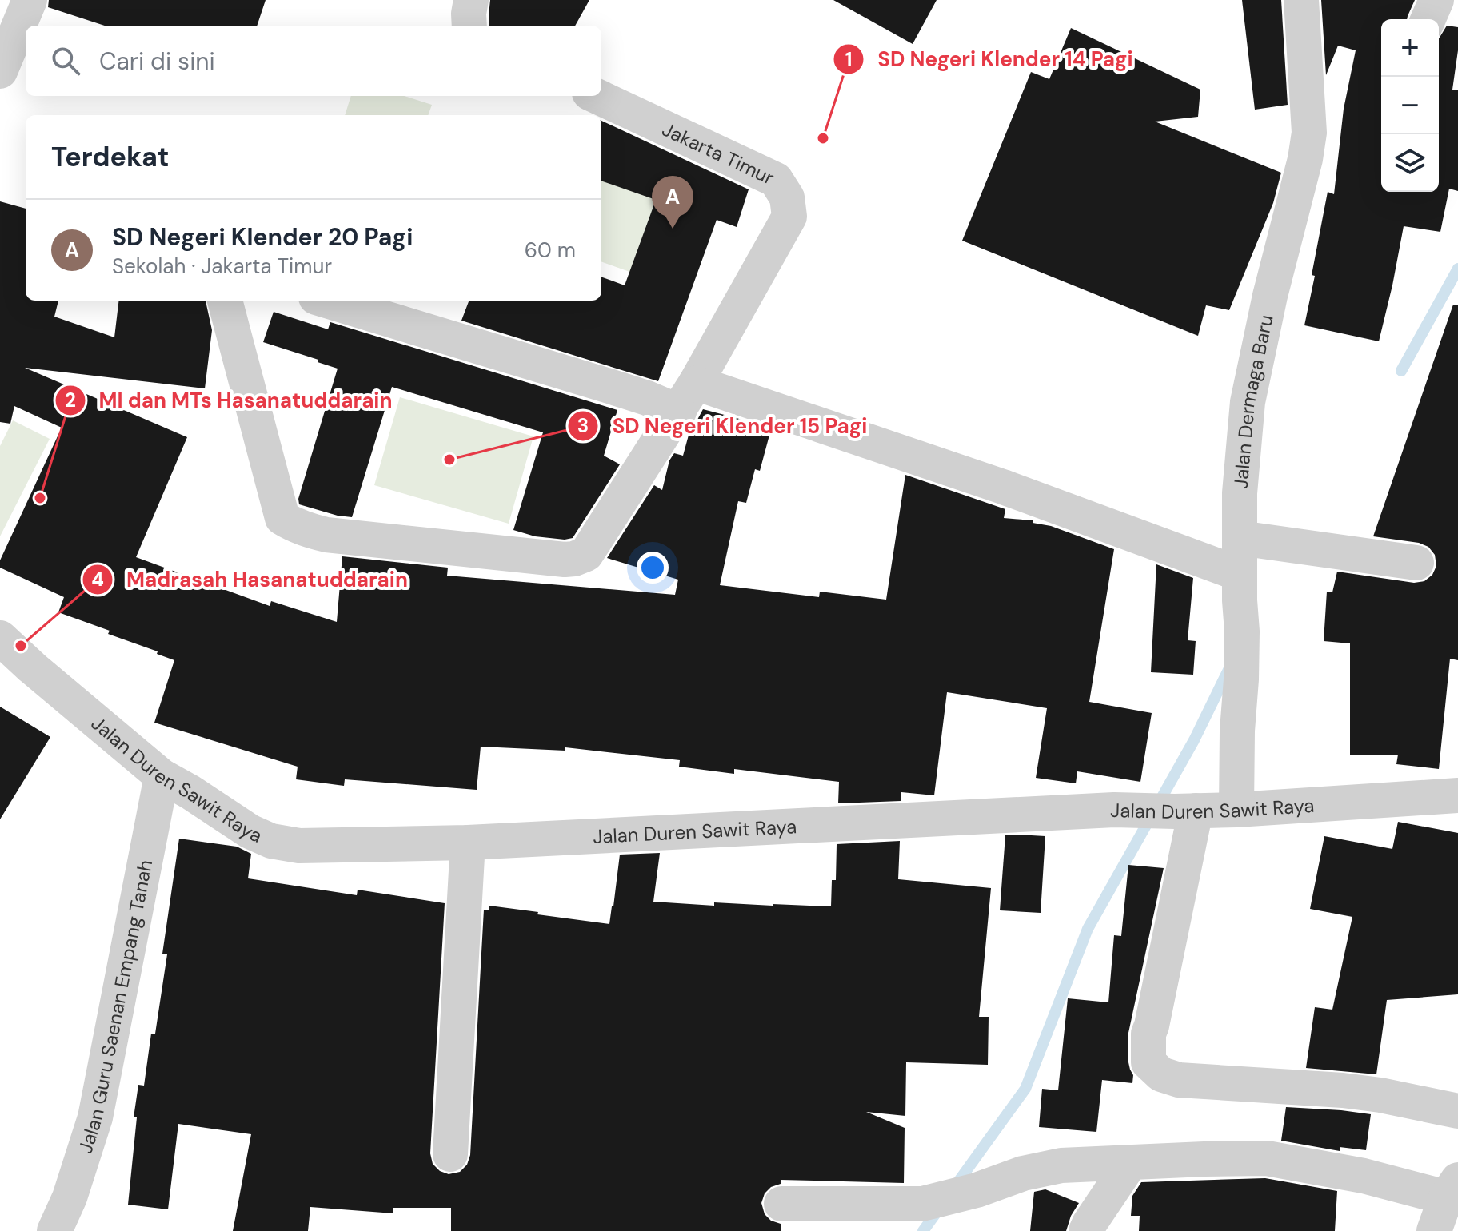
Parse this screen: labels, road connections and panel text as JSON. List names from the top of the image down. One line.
{"streets":{"street":["Jakarta Timur","Jalan Dermaga Baru","Jalan Duren Sawit Raya","Jalan Guru Saenan Empang Tanah"]},"crossings":[["Jalan Dermaga Baru","Jalan Duren Sawit Raya"],["Jalan Duren Sawit Raya","Jalan Guru Saenan Empang Tanah"]],"places":["SD Negeri Klender 14 Pagi","SD Negeri Klender 15 Pagi","MI dan MTs Hasanatuddarain","Madrasah Hasanatuddarain"],"page":{"map_buttons":["+","−"],"search":"Cari di sini","heading":"Terdekat","pins":"A","list":[{"mark":"A","name":"SD Negeri Klender 20 Pagi","note":"Sekolah · Jakarta Timur","value":"60 m"}]}}
